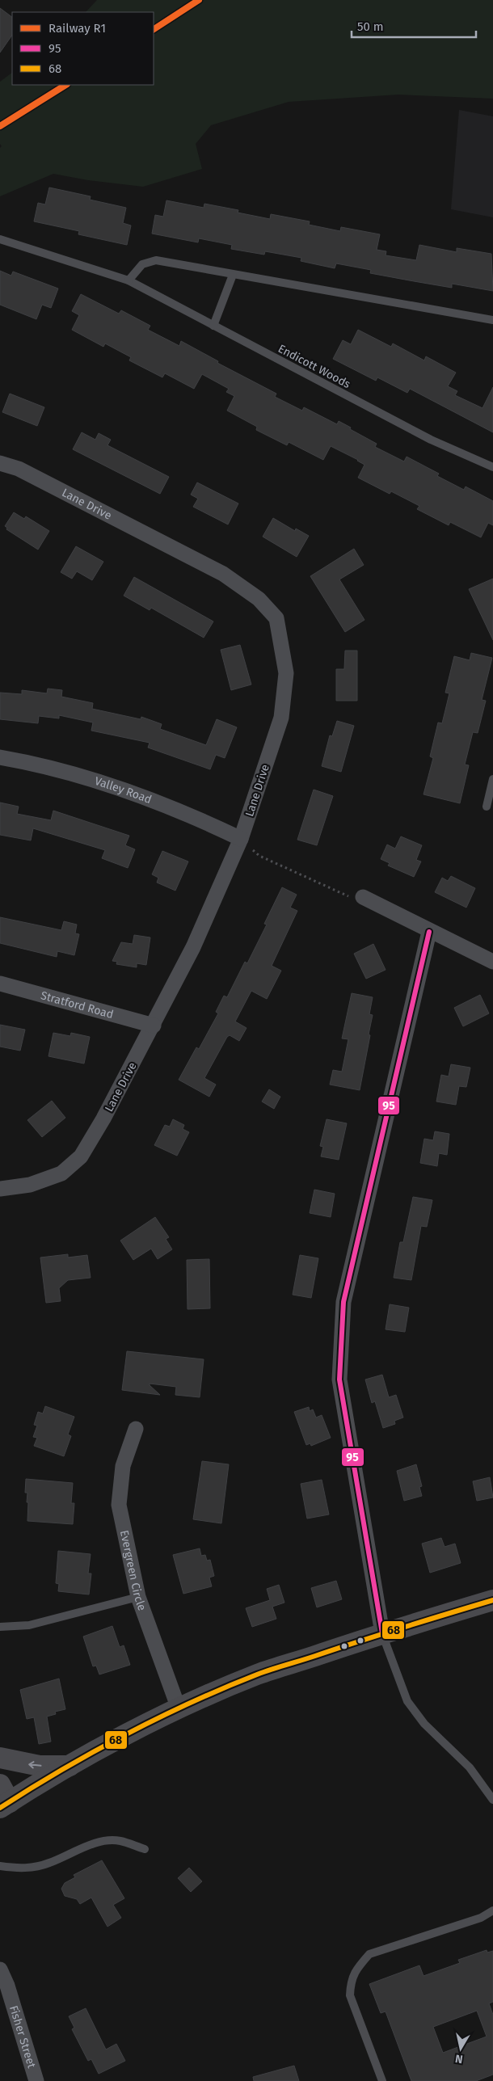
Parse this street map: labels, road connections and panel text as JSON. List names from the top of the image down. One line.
{"streets":{"street":["Lane Drive","Valley Road","Stratford Road","Evergreen Circle","Fisher Street"],"lane":["Endicott Woods"]},"crossings":[["Lane Drive","Valley Road"],["Lane Drive","Stratford Road"]],"lines":["rail line R1","transit line 95","transit line 68"],"legend":["Railway R1","95","68"],"scale_bar":"50 m","north":"bottom"}
